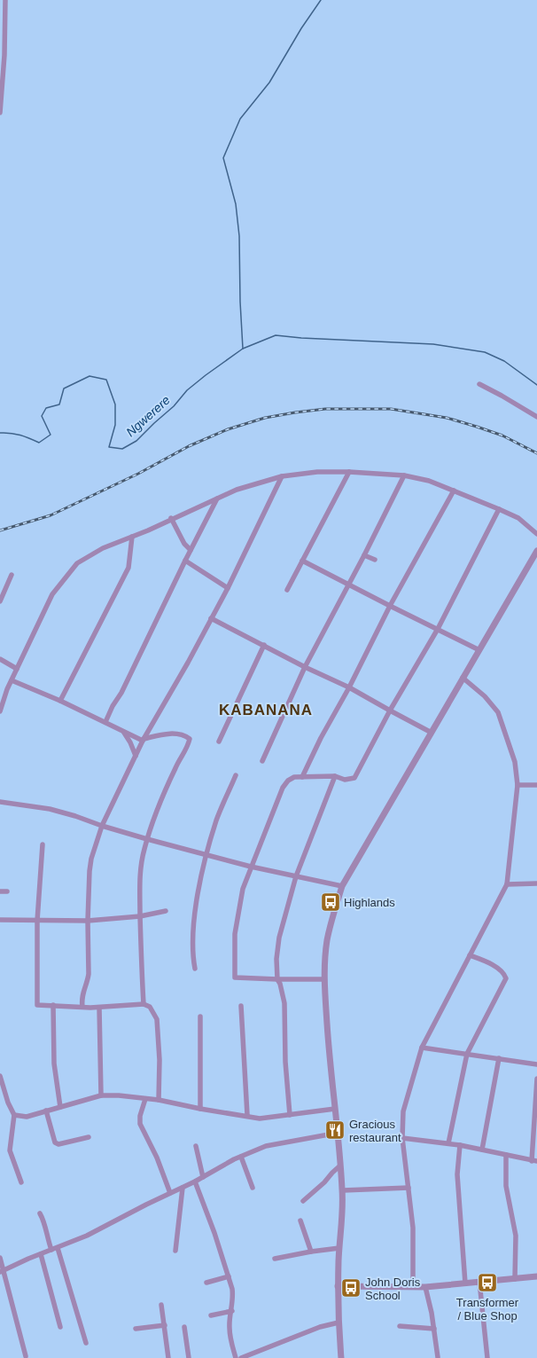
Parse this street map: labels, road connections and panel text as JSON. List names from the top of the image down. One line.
{"districts":["KABANANA"],"water":["Ngwerere"],"places":{"bus stop":["Highlands","Transformer / Blue Shop","John Doris School"],"restaurant":["Gracious restaurant"]}}
